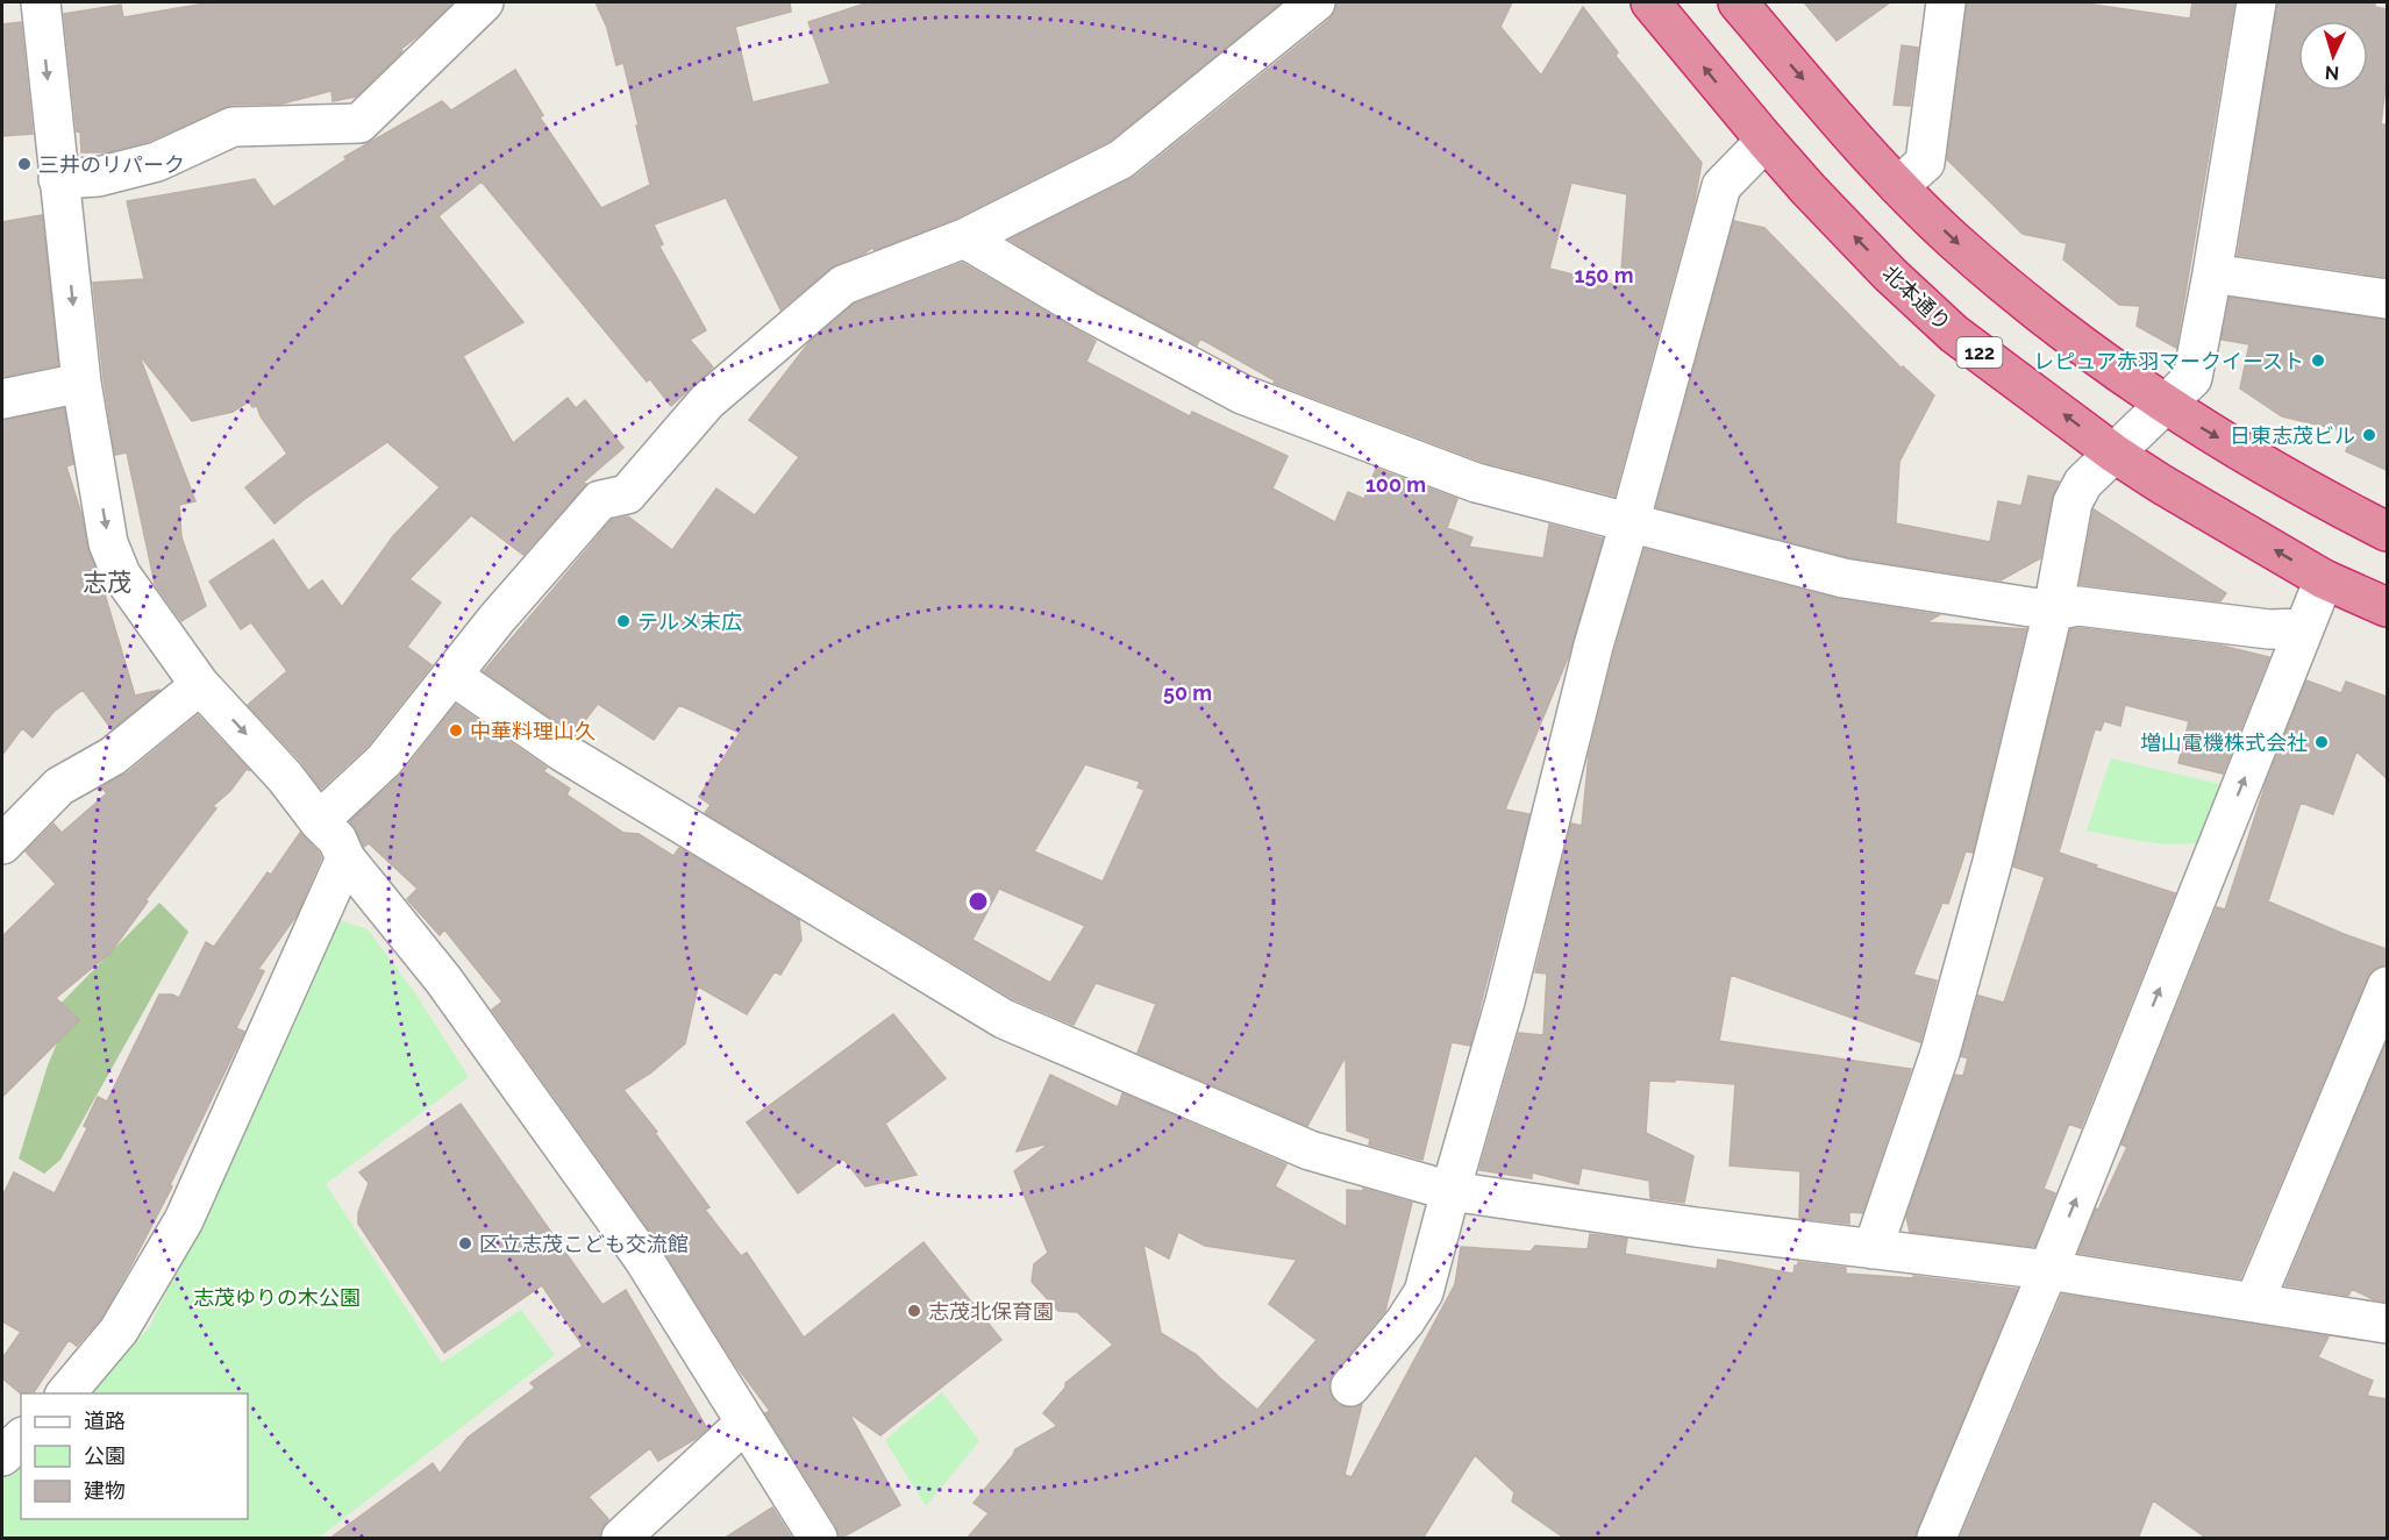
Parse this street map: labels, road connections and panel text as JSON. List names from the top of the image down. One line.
{"streets":{"highway":["北本通り","122"]},"districts":["志茂"],"parks":["志茂ゆりの木公園"],"places":["三井のリパーク","レピュア赤羽マークイースト","日東志茂ビル","テルメ末広","中華料理山久","増山電機株式会社","区立志茂こども交流館","志茂北保育園"],"legend":["道路","公園","建物"],"north":"bottom","rings":["150 m","100 m","50 m"]}
